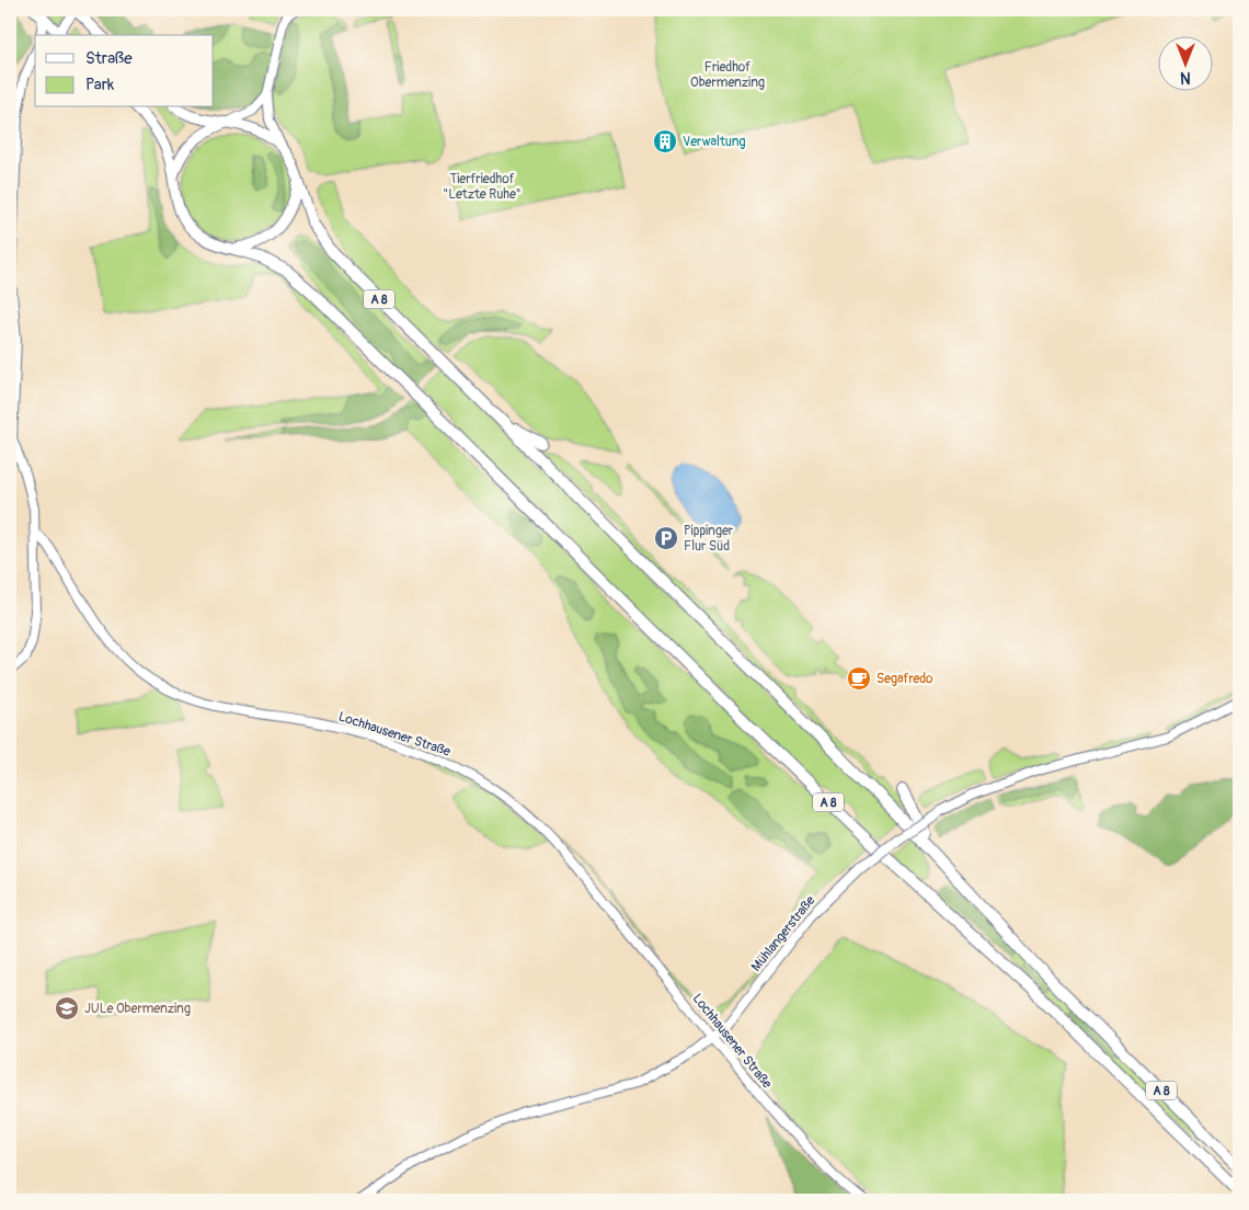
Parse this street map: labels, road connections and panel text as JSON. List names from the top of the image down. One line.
{"streets":{"highway":["A 8"],"main road":["Lochhausener Straße","Mühlangerstraße"]},"crossings":[["Lochhausener Straße","Mühlangerstraße"]],"parks":["Friedhof Obermenzing","Tierfriedhof \"Letzte Ruhe\""],"places":{"building":["Verwaltung"],"parking":["Pippinger Flur Süd"],"cafe":["Segafredo"],"school or university":["JULe Obermenzing"]},"legend":["Straße","Park"],"north":"bottom"}
